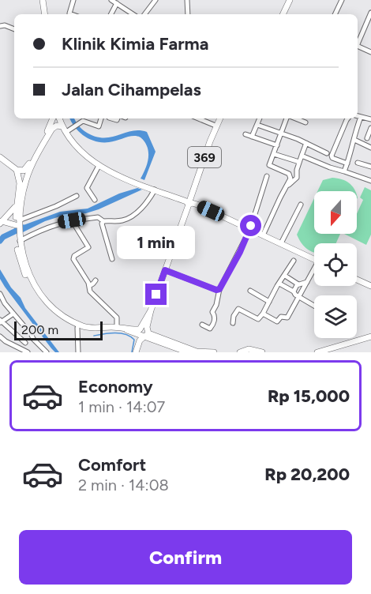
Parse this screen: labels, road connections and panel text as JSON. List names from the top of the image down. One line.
{"streets":{"main road":["369"]},"scale_bar":"200 m","north":"bottom","page":{"banner":["Klinik Kimia Farma","Jalan Cihampelas"],"bubble":"1 min","scale":"200 m","list":[{"name":"Economy","note":"1 min · 14:07","value":"Rp 15,000"},{"name":"Comfort","note":"2 min · 14:08","value":"Rp 20,200"}],"buttons":"Confirm"}}
